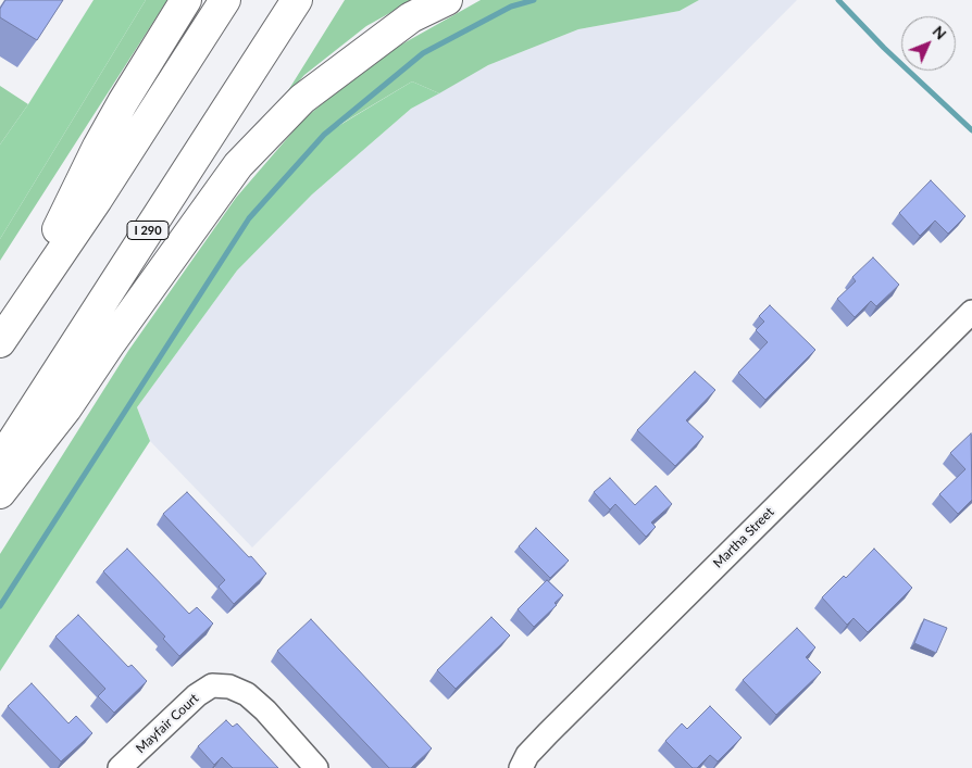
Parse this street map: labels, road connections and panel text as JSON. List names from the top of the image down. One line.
{"streets":{"highway":["I 290"],"street":["Martha Street","Mayfair Court"]},"north":"top right"}
